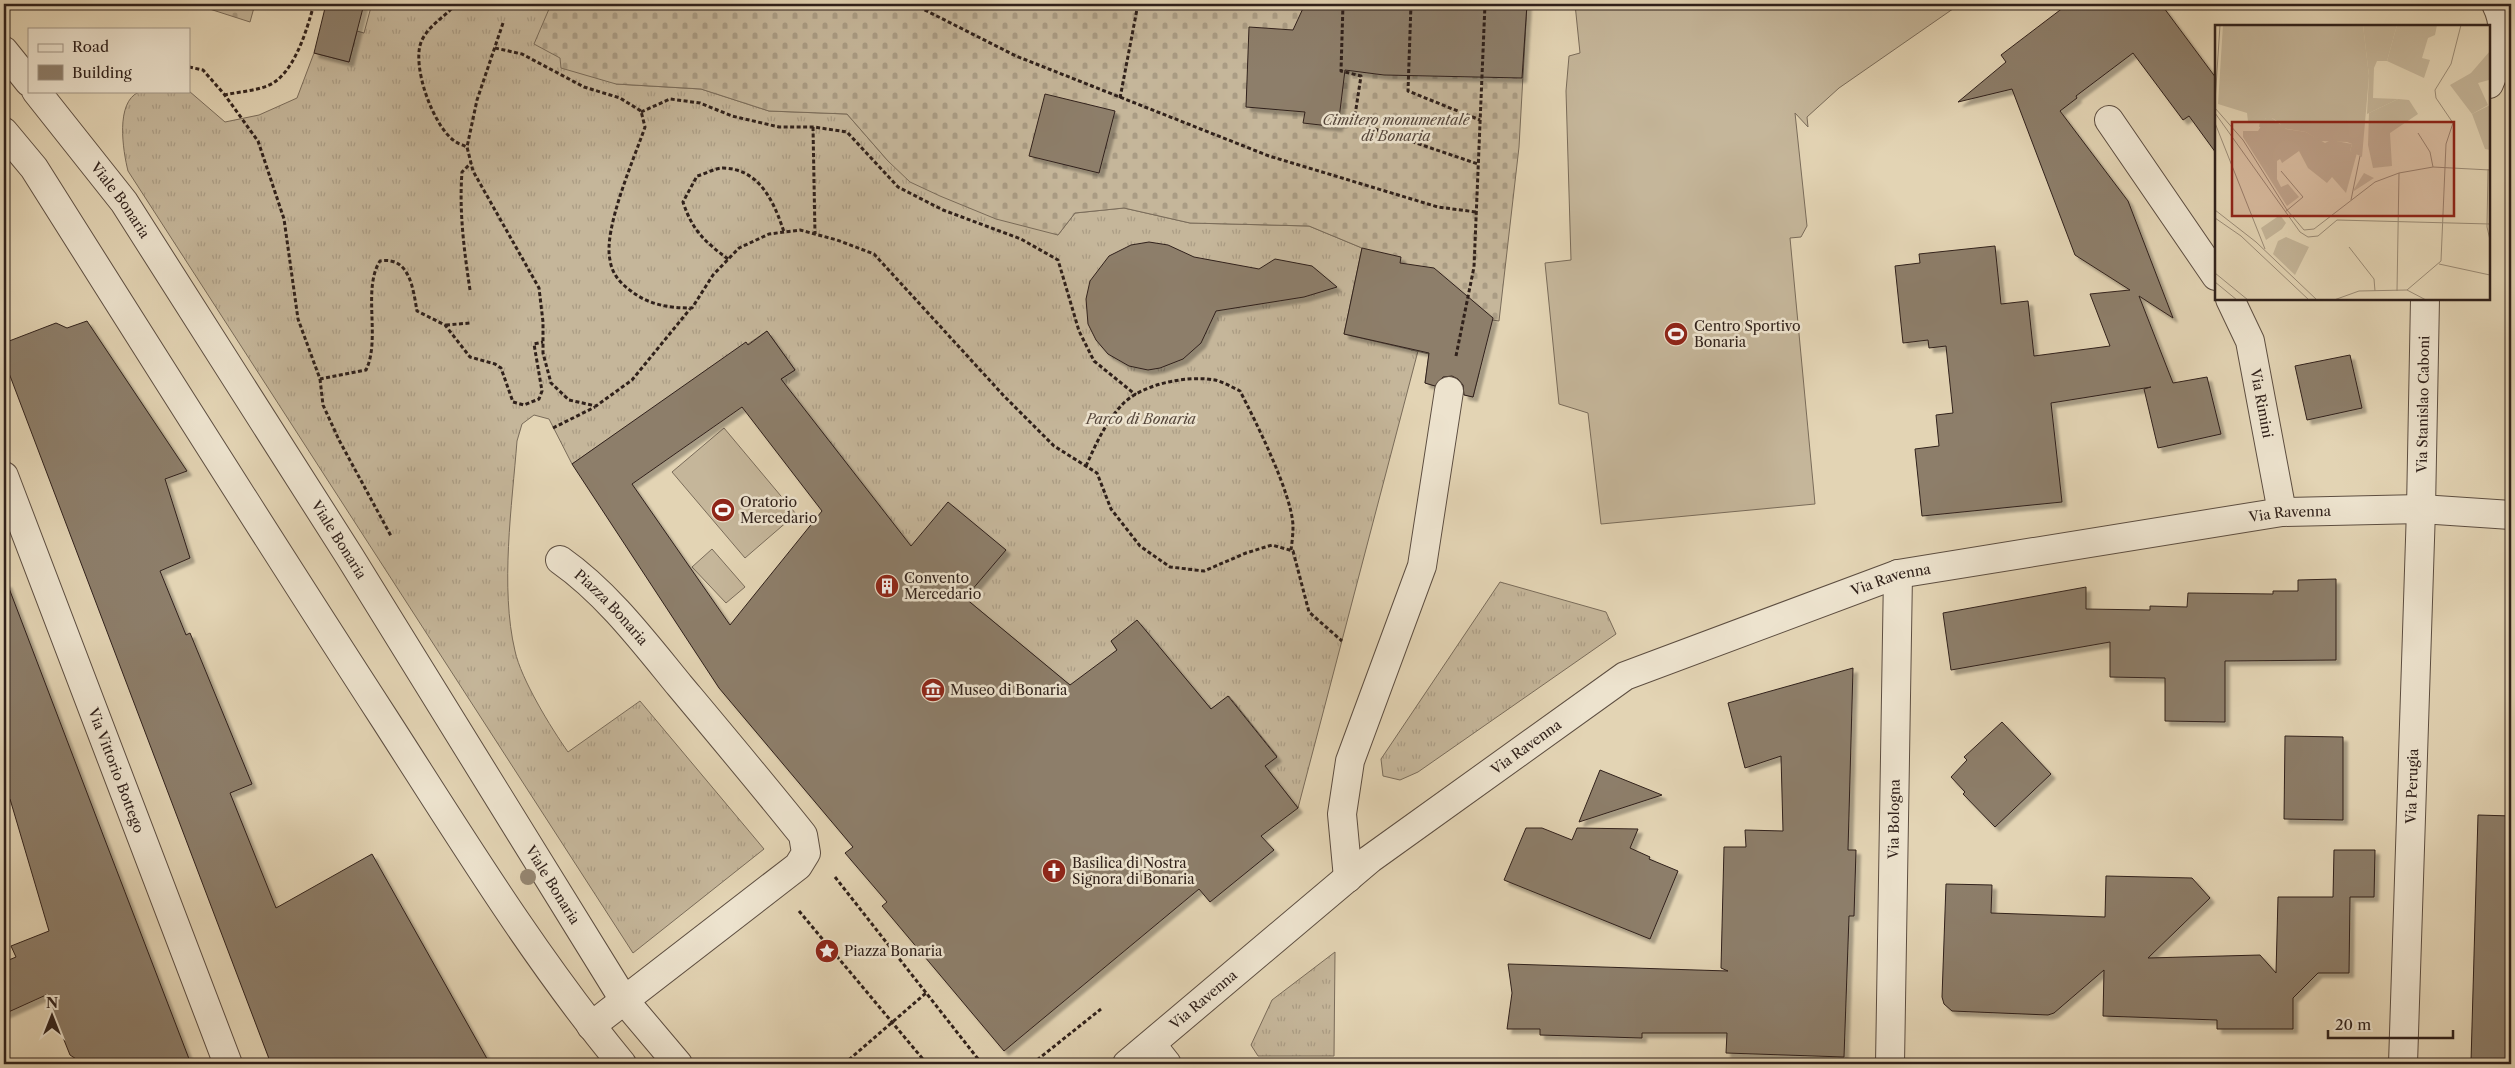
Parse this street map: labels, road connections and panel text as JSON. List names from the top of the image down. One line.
{"streets":{"street":["Viale Bonaria","Via Rimini","Via Stanislao Caboni","Via Ravenna","Piazza Bonaria","Via Vittorio Bottego","Via Perugia","Via Bologna"]},"crossings":[["Viale Bonaria","Piazza Bonaria"],["Via Rimini","Via Ravenna"],["Via Stanislao Caboni","Via Ravenna"],["Via Stanislao Caboni","Via Perugia"],["Via Ravenna","Via Perugia"],["Via Ravenna","Via Bologna"]],"parks":["Cimitero monumentale di Bonaria","Parco di Bonaria"],"places":{"sports":["Centro Sportivo Bonaria","Oratorio Mercedario"],"building":["Convento Mercedario"],"museum":["Museo di Bonaria"],"church":["Basilica di Nostra Signora di Bonaria"],"place":["Piazza Bonaria"]},"legend":["Road","Building"],"scale_bar":"20 m","north":"top"}
